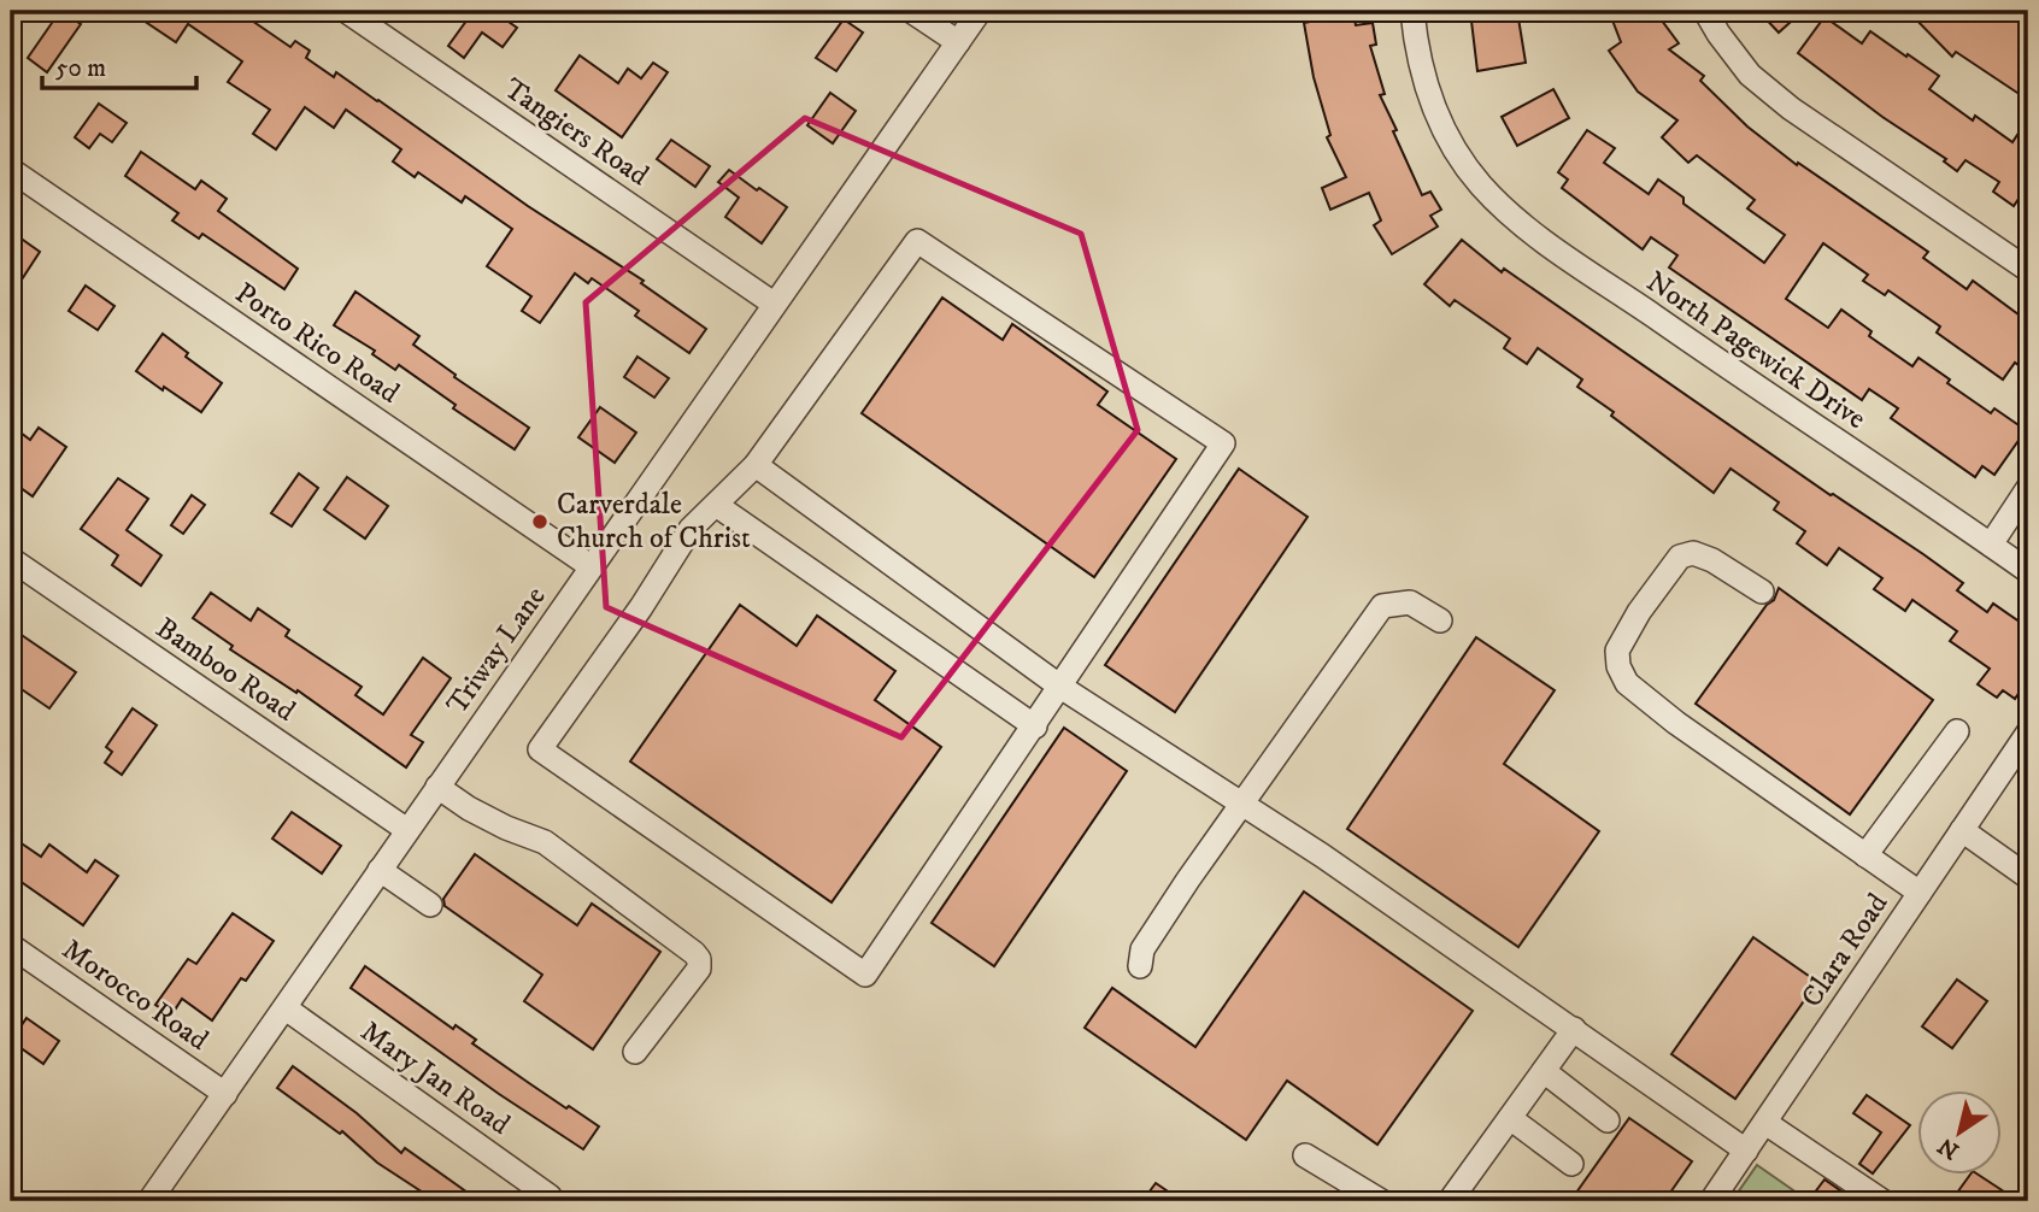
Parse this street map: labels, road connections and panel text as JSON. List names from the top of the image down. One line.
{"streets":{"street":["Tangiers Road","Porto Rico Road","North Pagewick Drive","Triway Lane","Bamboo Road","Clara Road","Morocco Road","Mary Jan Road"]},"crossings":[["Tangiers Road","Triway Lane"],["Porto Rico Road","Triway Lane"],["Triway Lane","Bamboo Road"],["Triway Lane","Morocco Road"],["Triway Lane","Mary Jan Road"]],"places":["Carverdale Church of Christ"],"scale_bar":"50 m","north":"bottom left"}
